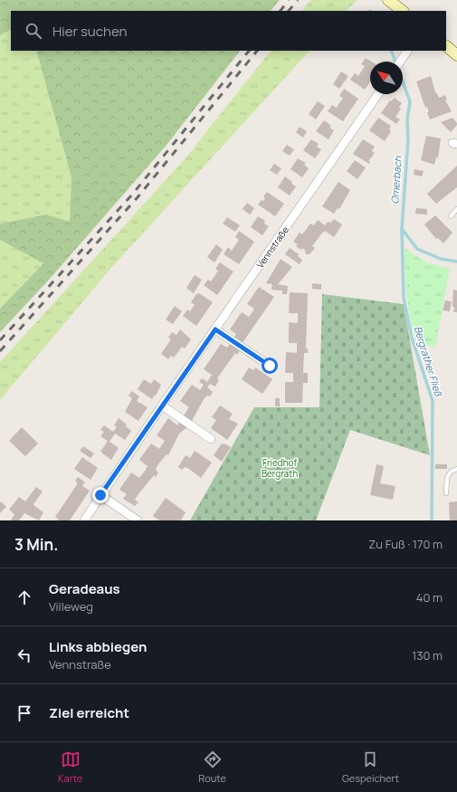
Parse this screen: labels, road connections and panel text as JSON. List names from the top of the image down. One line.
{"streets":{"street":["Vennstraße"]},"water":["Omerbach","Bergrather Fließ"],"parks":["Friedhof Bergrath"],"north":"top left","page":{"search":"Hier suchen","heading":["3 Min.","Zu Fuß · 170 m"],"list":[["Geradeaus","Villeweg","40 m"],["Links abbiegen","Vennstraße","130 m"],"Ziel erreicht"],"nav":["Karte","Route","Gespeichert"]}}
